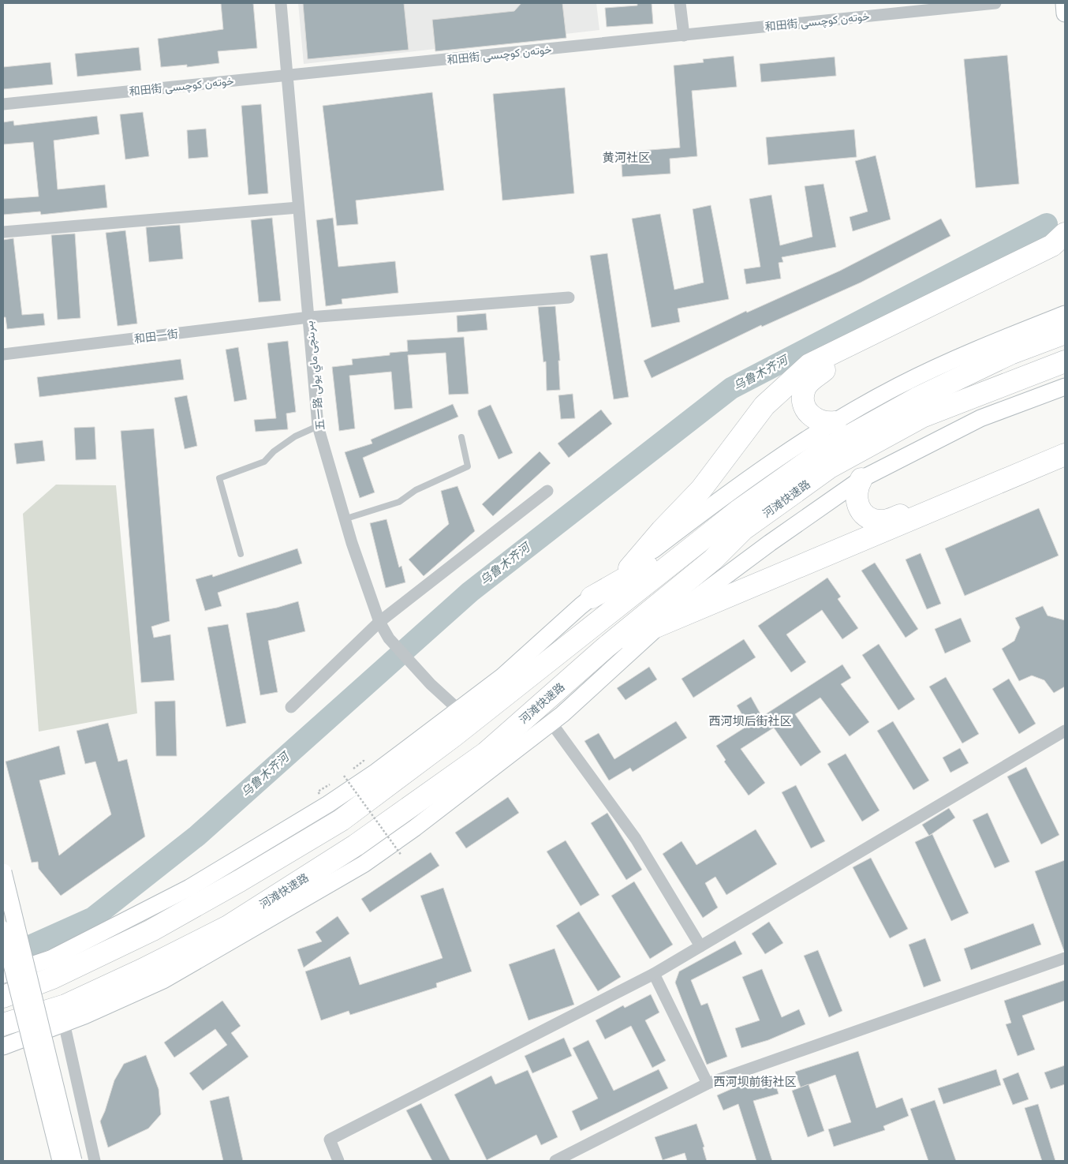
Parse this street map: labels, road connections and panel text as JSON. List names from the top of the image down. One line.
{"streets":{"highway":["河滩快速路"],"street":["和田街 خوتەن كوچىسى","和田一街","五一路 بىرىنچى ماي يولى"]},"crossings":[["和田街 خوتەن كوچىسى","五一路 بىرىنچى ماي يولى"],["和田一街","五一路 بىرىنچى ماي يولى"]],"districts":["黄河社区","西河坝后街社区","西河坝前街社区"],"water":["乌鲁木齐河"]}
